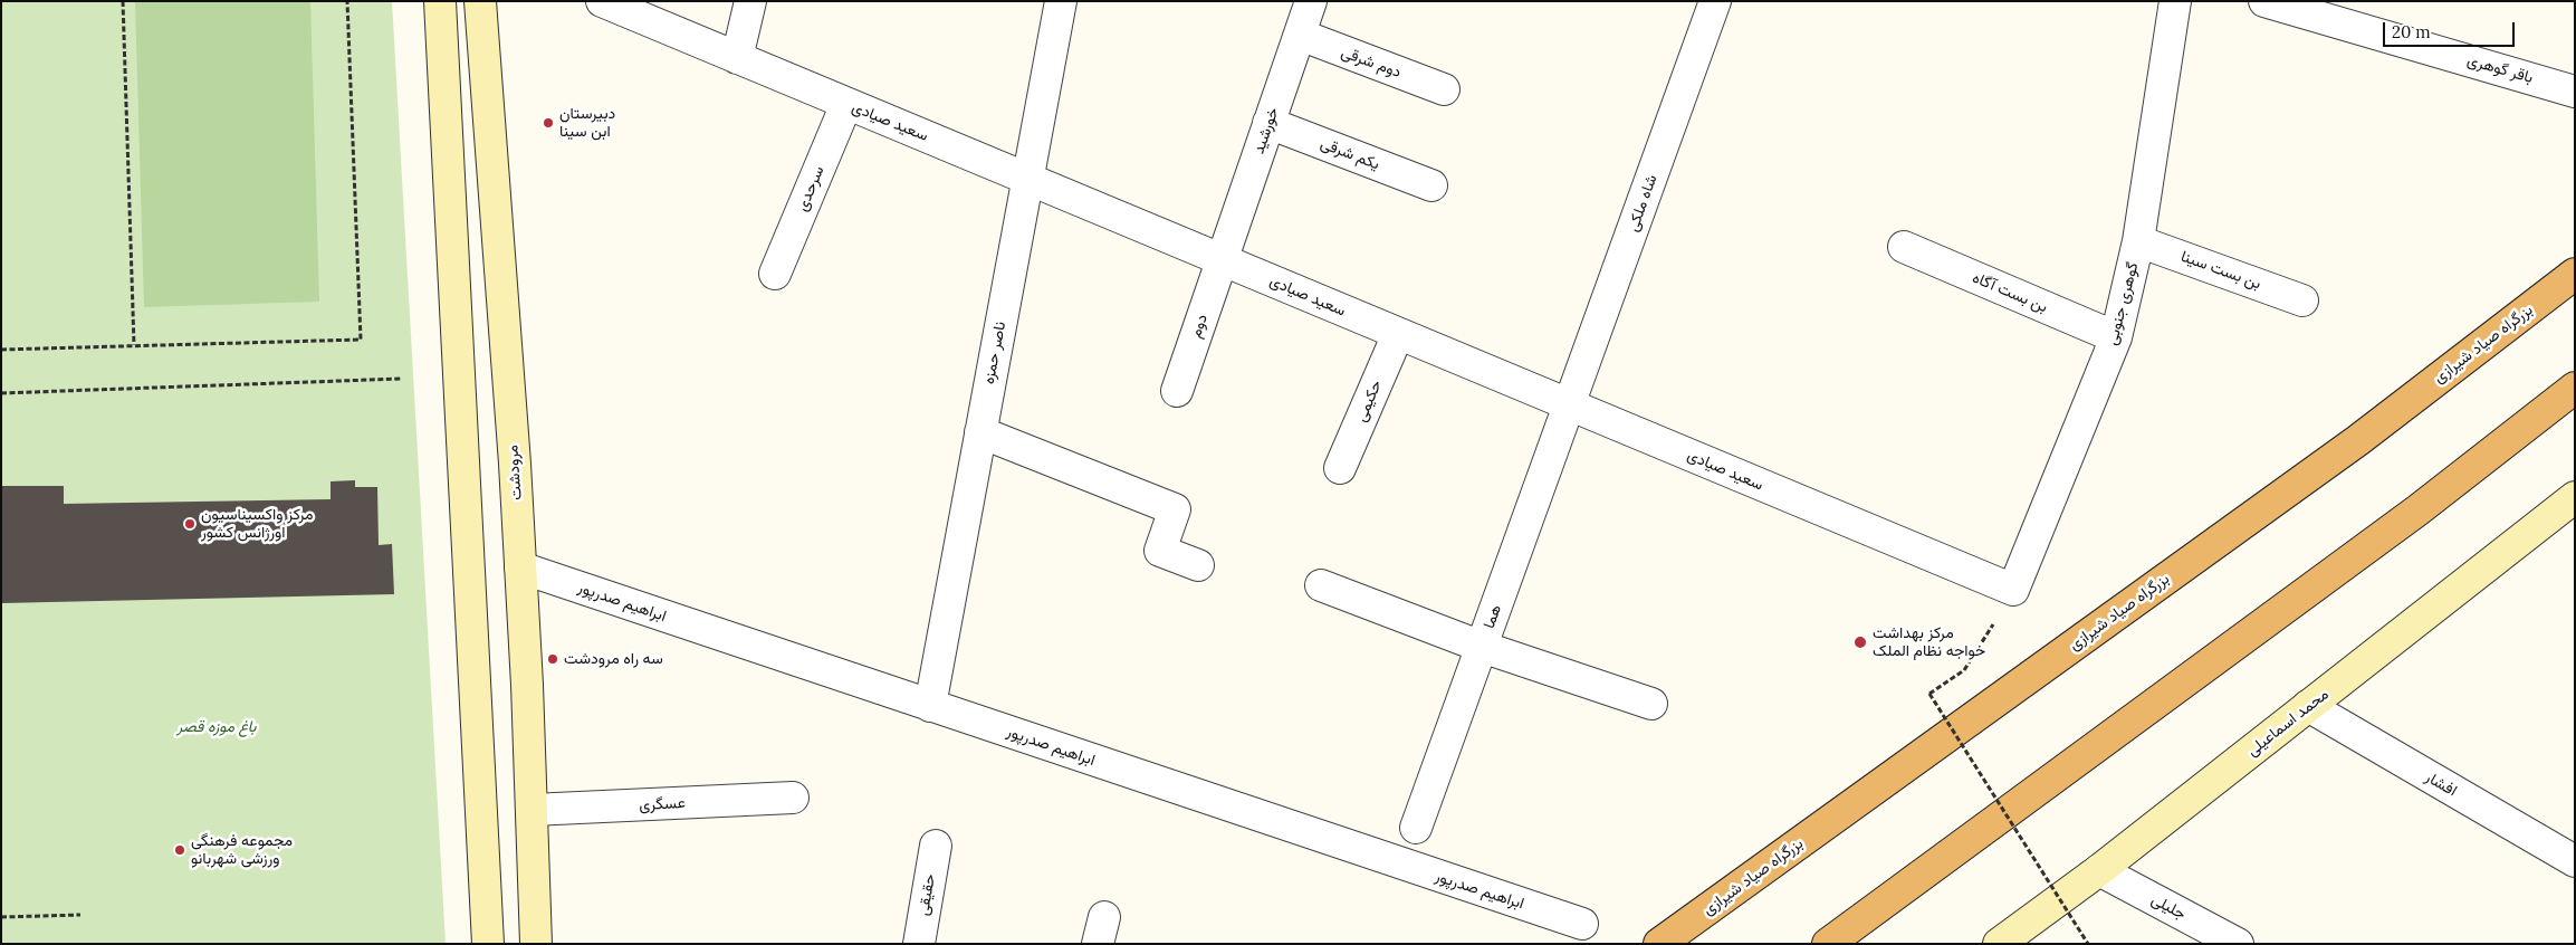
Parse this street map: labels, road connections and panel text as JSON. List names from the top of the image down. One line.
{"streets":{"highway":["بزرگراه صیاد شیرازی"],"main road":["مرودشت","محمد اسماعیلی"],"street":["دوم شرقی","باقر گوهری","سعید صیادی","خورشید","یکم شرقی","سرحدی","شاه ملکی","بن بست سینا","بن بست آگاه","گوهری جنوبی","دوم","ناصر حمزه","حکیمی","ابراهیم صدرپور","هما","افشار","عسگری","حقیقی","جلیلی"]},"crossings":[["دوم شرقی","خورشید"],["سعید صیادی","خورشید"],["سعید صیادی","سرحدی"],["سعید صیادی","شاه ملکی"],["سعید صیادی","گوهری جنوبی"],["سعید صیادی","دوم"],["سعید صیادی","ناصر حمزه"],["سعید صیادی","حکیمی"],["سعید صیادی","هما"],["خورشید","یکم شرقی"],["خورشید","دوم"],["شاه ملکی","هما"],["بن بست سینا","گوهری جنوبی"],["بن بست آگاه","گوهری جنوبی"],["ناصر حمزه","ابراهیم صدرپور"],["مرودشت","ابراهیم صدرپور"],["مرودشت","عسگری"],["محمد اسماعیلی","افشار"],["محمد اسماعیلی","جلیلی"]],"parks":["باغ موزه قصر"],"places":["دبیرستان ابن سینا","مرکز واکسیناسیون اورژانس کشور","مرکز بهداشت خواجه نظام الملک","سه راه مرودشت","مجموعه فرهنگی ورزشی شهربانو"],"scale_bar":"20 m"}
